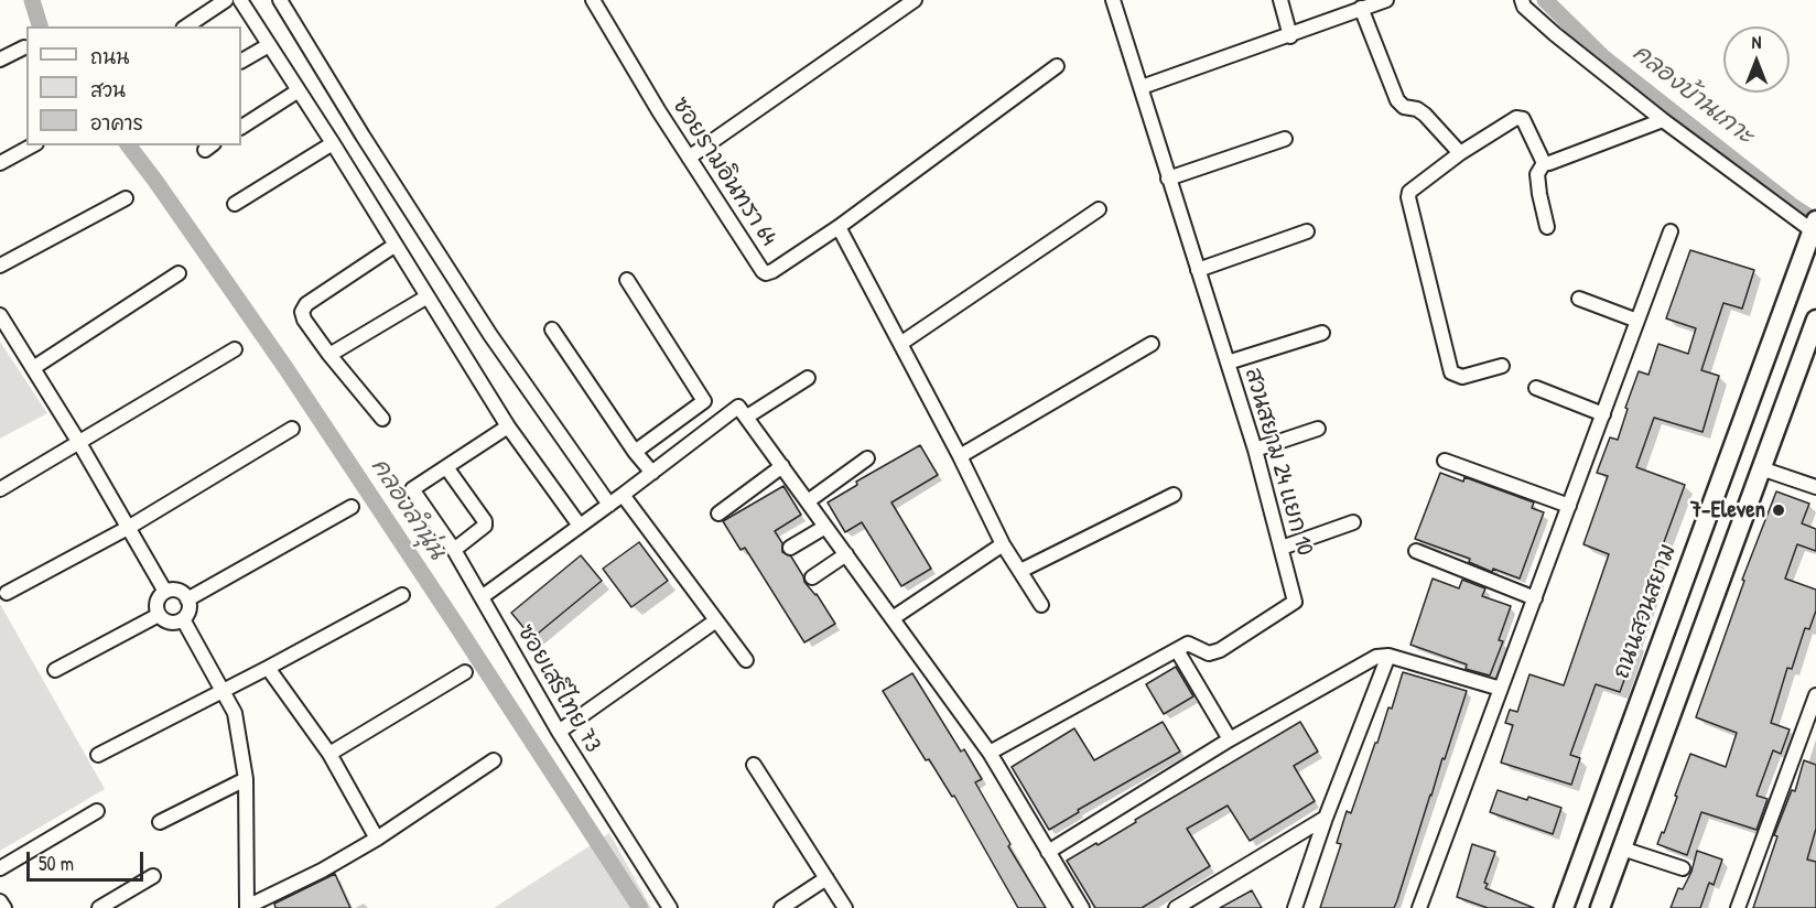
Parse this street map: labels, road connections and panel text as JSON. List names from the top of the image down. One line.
{"streets":{"street":["ซอยรามอินทรา 64","สวนสยาม 24 แยก 10","ถนนสวนสยาม","ซอยเสรีไทย 73"]},"water":["คลองบ้านเกาะ","คลองลำนุ่น"],"places":["7-Eleven"],"legend":["ถนน","สวน","อาคาร"],"scale_bar":"50 m","north":"top"}
